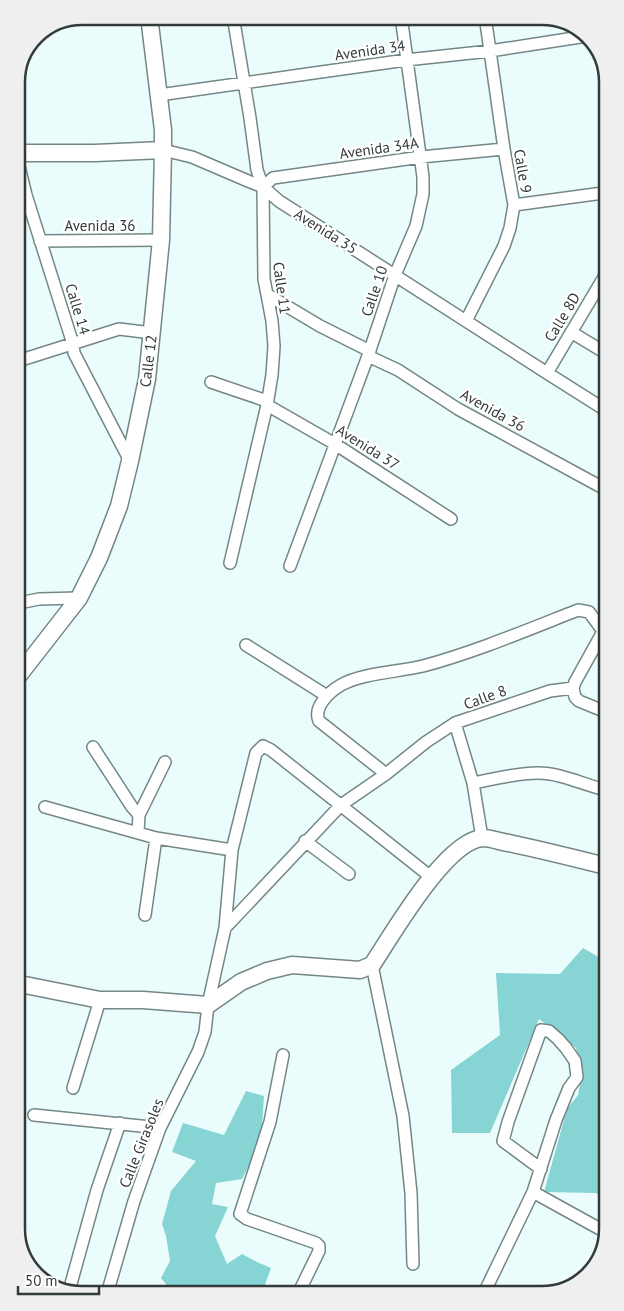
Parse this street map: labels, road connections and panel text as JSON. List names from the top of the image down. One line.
{"streets":{"street":["Avenida 34","Avenida 34A","Calle 9","Avenida 36","Avenida 35","Calle 11","Calle 10","Calle 14","Calle 8D","Calle 12","Avenida 37","Calle 8","Calle Girasoles"]},"crossings":[["Avenida 34","Calle 9"],["Avenida 34","Calle 11"],["Avenida 34","Calle 10"],["Avenida 34","Calle 12"],["Avenida 34A","Calle 9"],["Avenida 34A","Avenida 35"],["Avenida 34A","Calle 11"],["Avenida 34A","Calle 10"],["Calle 9","Avenida 35"],["Avenida 36","Calle 11"],["Avenida 36","Calle 10"],["Avenida 36","Calle 14"],["Avenida 36","Calle 12"],["Avenida 35","Calle 11"],["Avenida 35","Calle 10"],["Avenida 35","Calle 8D"],["Avenida 35","Calle 12"],["Calle 11","Avenida 37"],["Calle 10","Avenida 37"],["Calle 14","Calle 12"]],"scale_bar":"50 m"}
